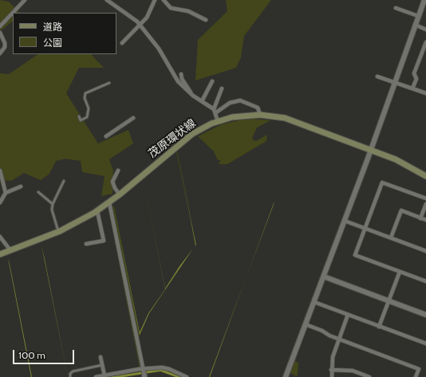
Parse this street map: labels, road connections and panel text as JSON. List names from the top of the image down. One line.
{"streets":{"main road":["茂原環状線"]},"legend":["道路","公園"],"scale_bar":"100 m"}
